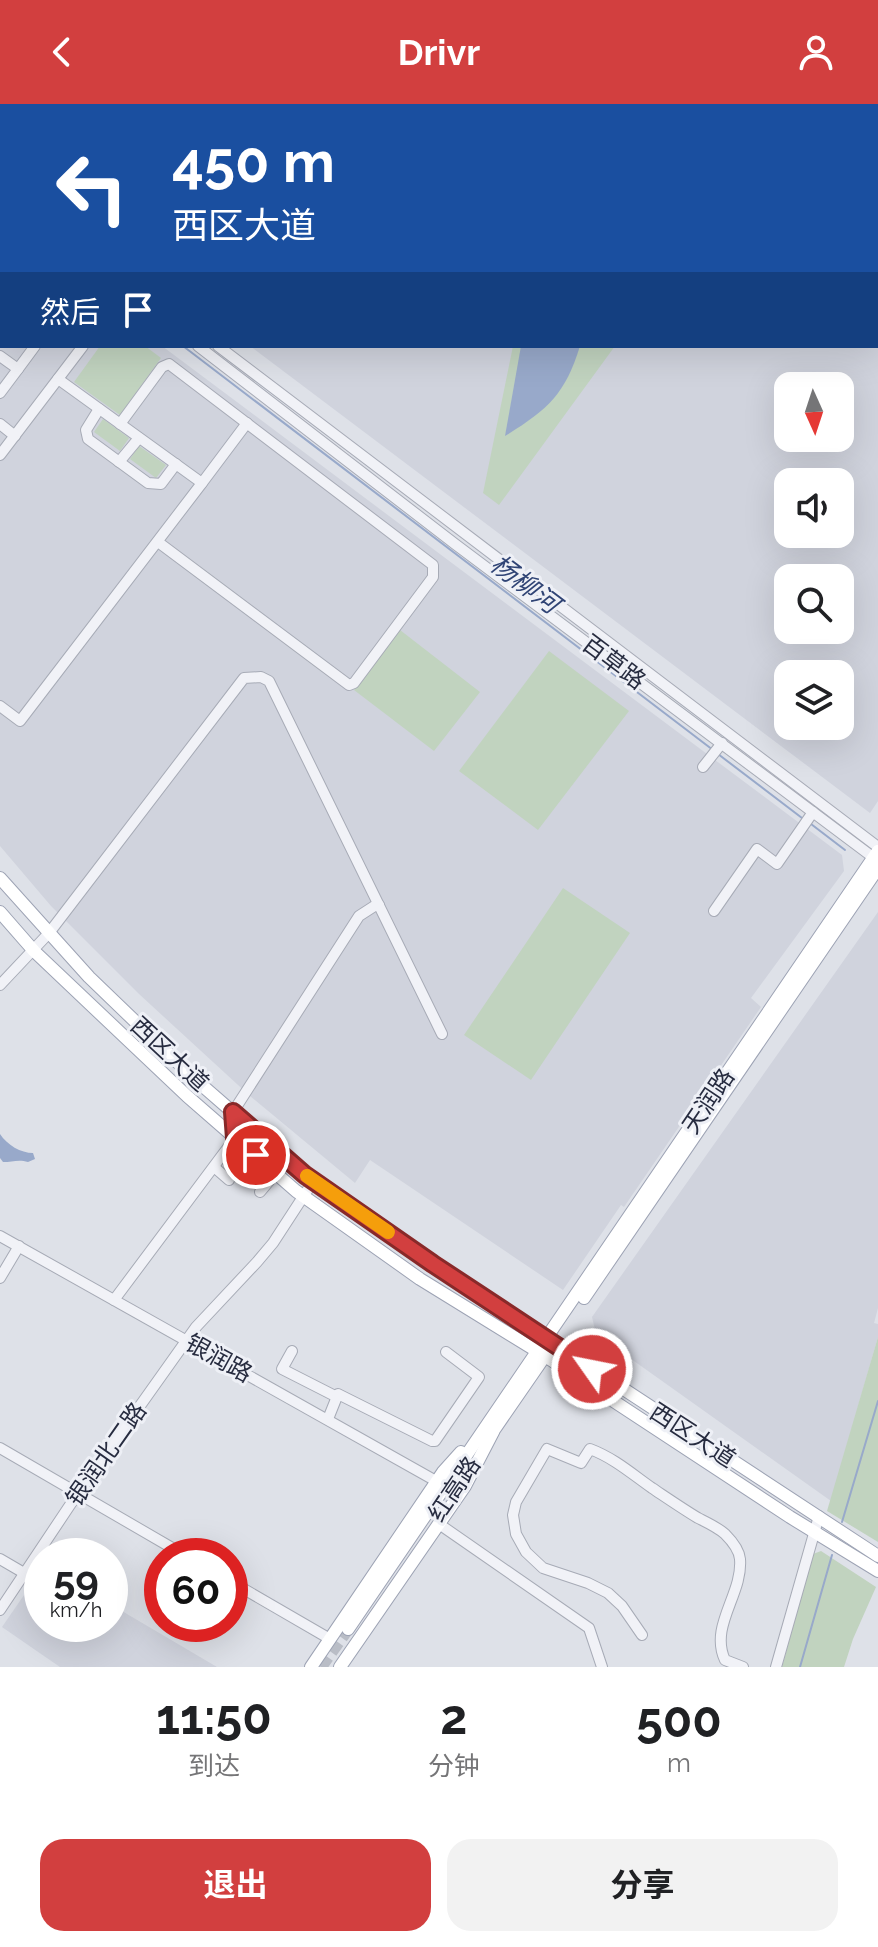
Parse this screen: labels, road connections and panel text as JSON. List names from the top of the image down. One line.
{"streets":{"main road":["西区大道","天润路","红高路"],"street":["百草路","银润路","银润北二路"]},"crossings":[["百草路","天润路"],["西区大道","天润路"],["西区大道","银润北二路"],["西区大道","红高路"],["天润路","红高路"],["银润路","银润北二路"]],"water":["杨柳河"],"north":"bottom","page":{"header":"Drivr","turn":["450 m","西区大道"],"then":"然后","speed":"59 km/h","limit":"60","eta":["11:50","到达","2","分钟","500","m"],"buttons":["退出","分享"]}}
